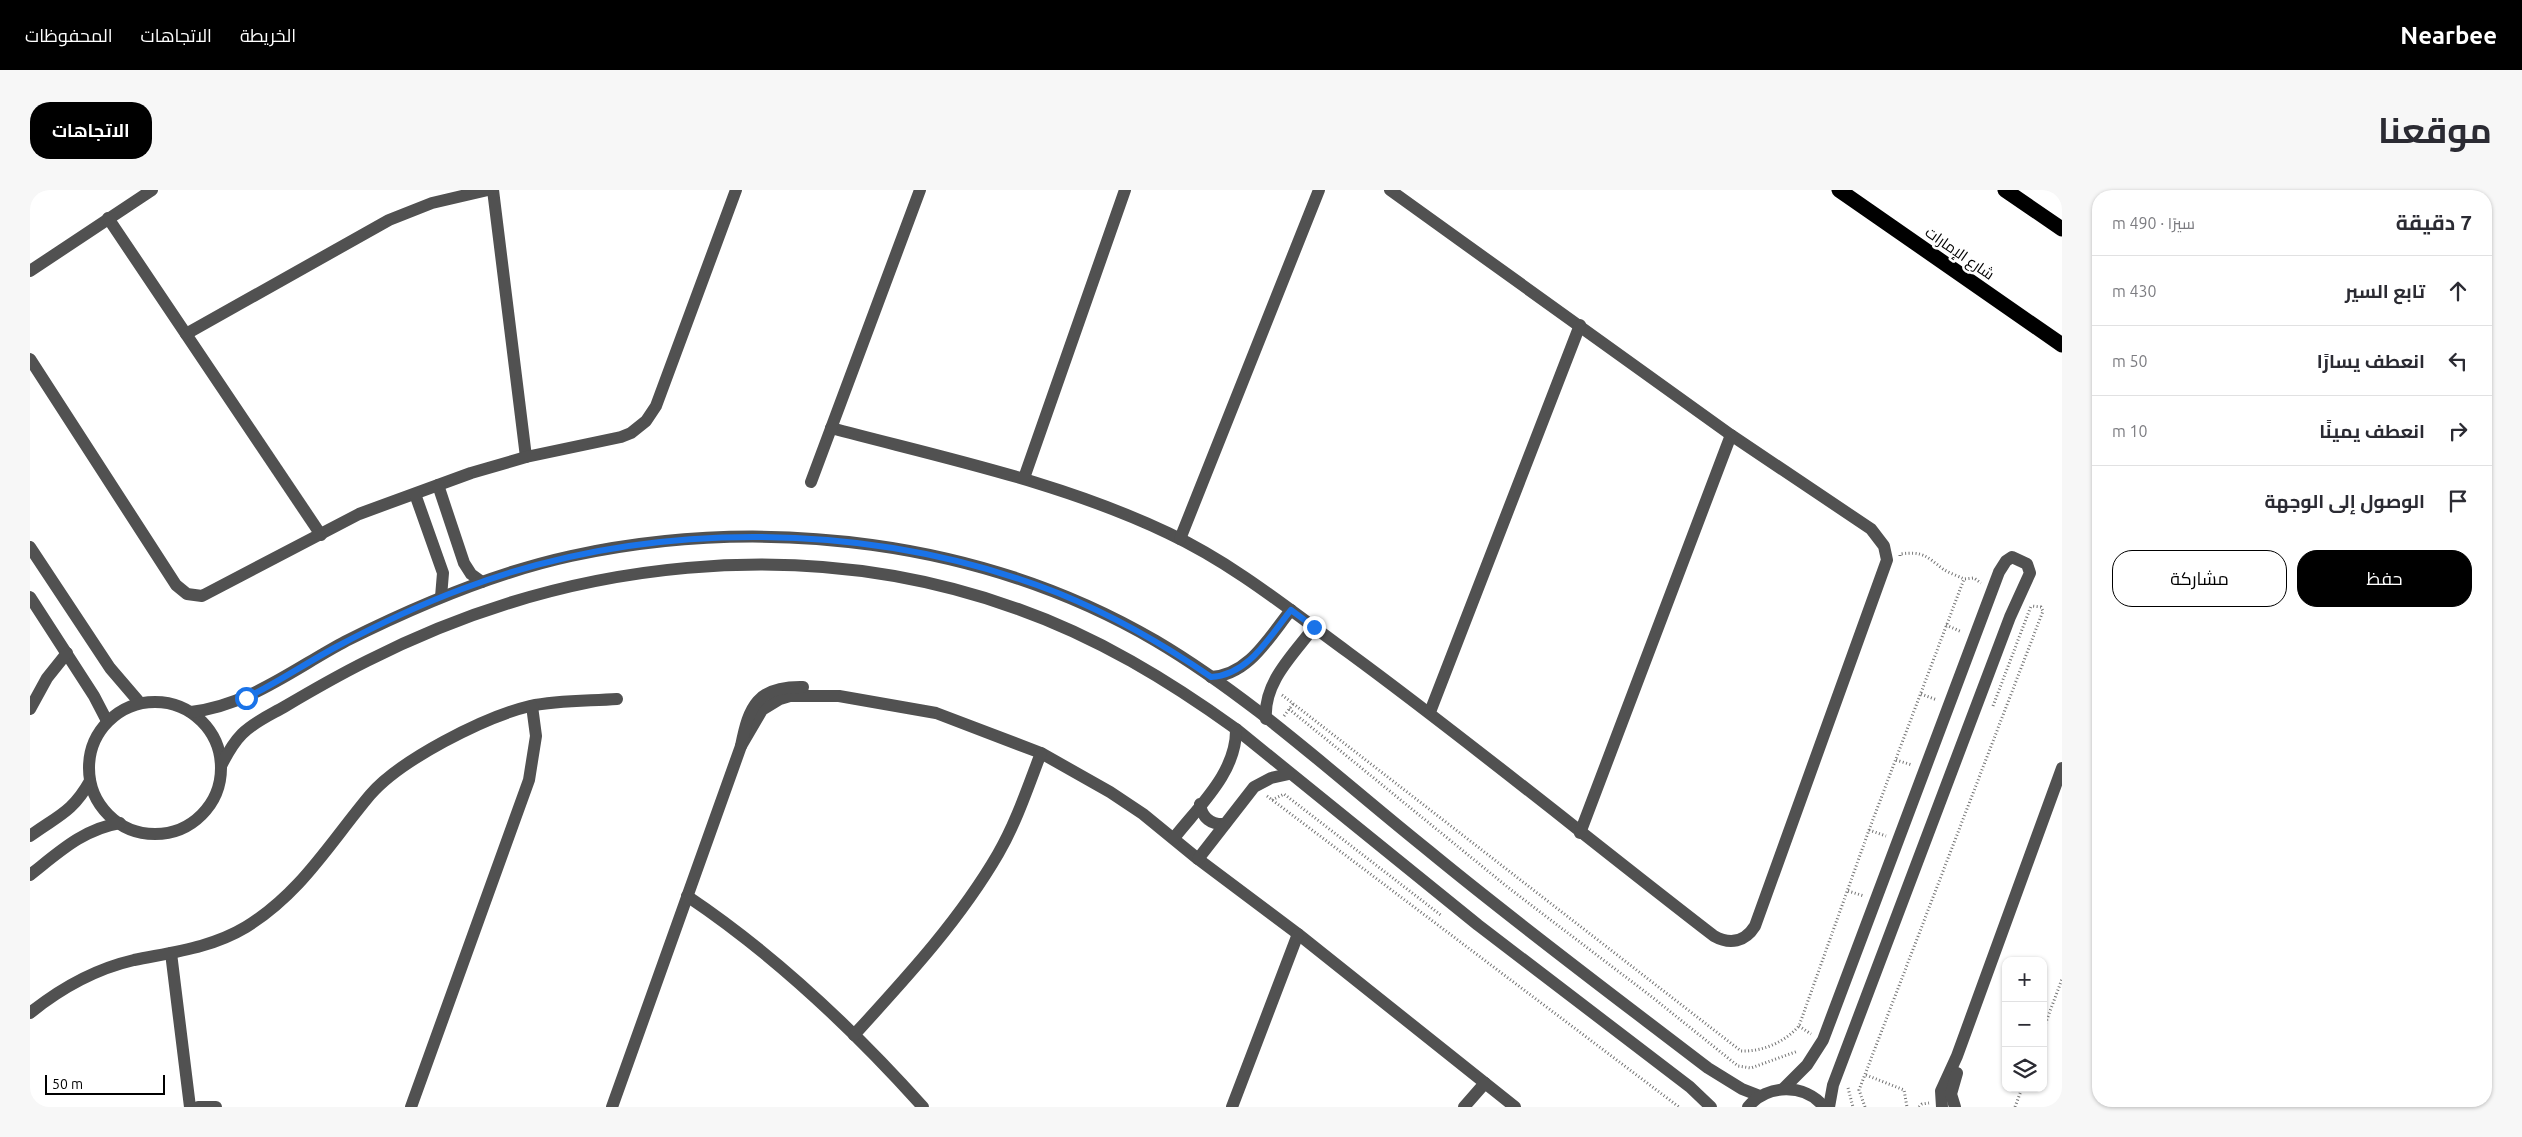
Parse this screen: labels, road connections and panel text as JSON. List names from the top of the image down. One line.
{"streets":{"highway":["شارع الإمارات"]},"scale_bar":"50 m","page":{"header":"Nearbee","nav":["الخريطة","الاتجاهات","المحفوظات"],"title":"موقعنا","buttons":["الاتجاهات",["حفظ","مشاركة"]],"heading":["7 دقيقة","سيرًا · 490 m"],"list":[["تابع السير","430 m"],["انعطف يسارًا","50 m"],["انعطف يمينًا","10 m"],"الوصول إلى الوجهة"],"map_buttons":["+","−"],"scale":"50 m"}}
